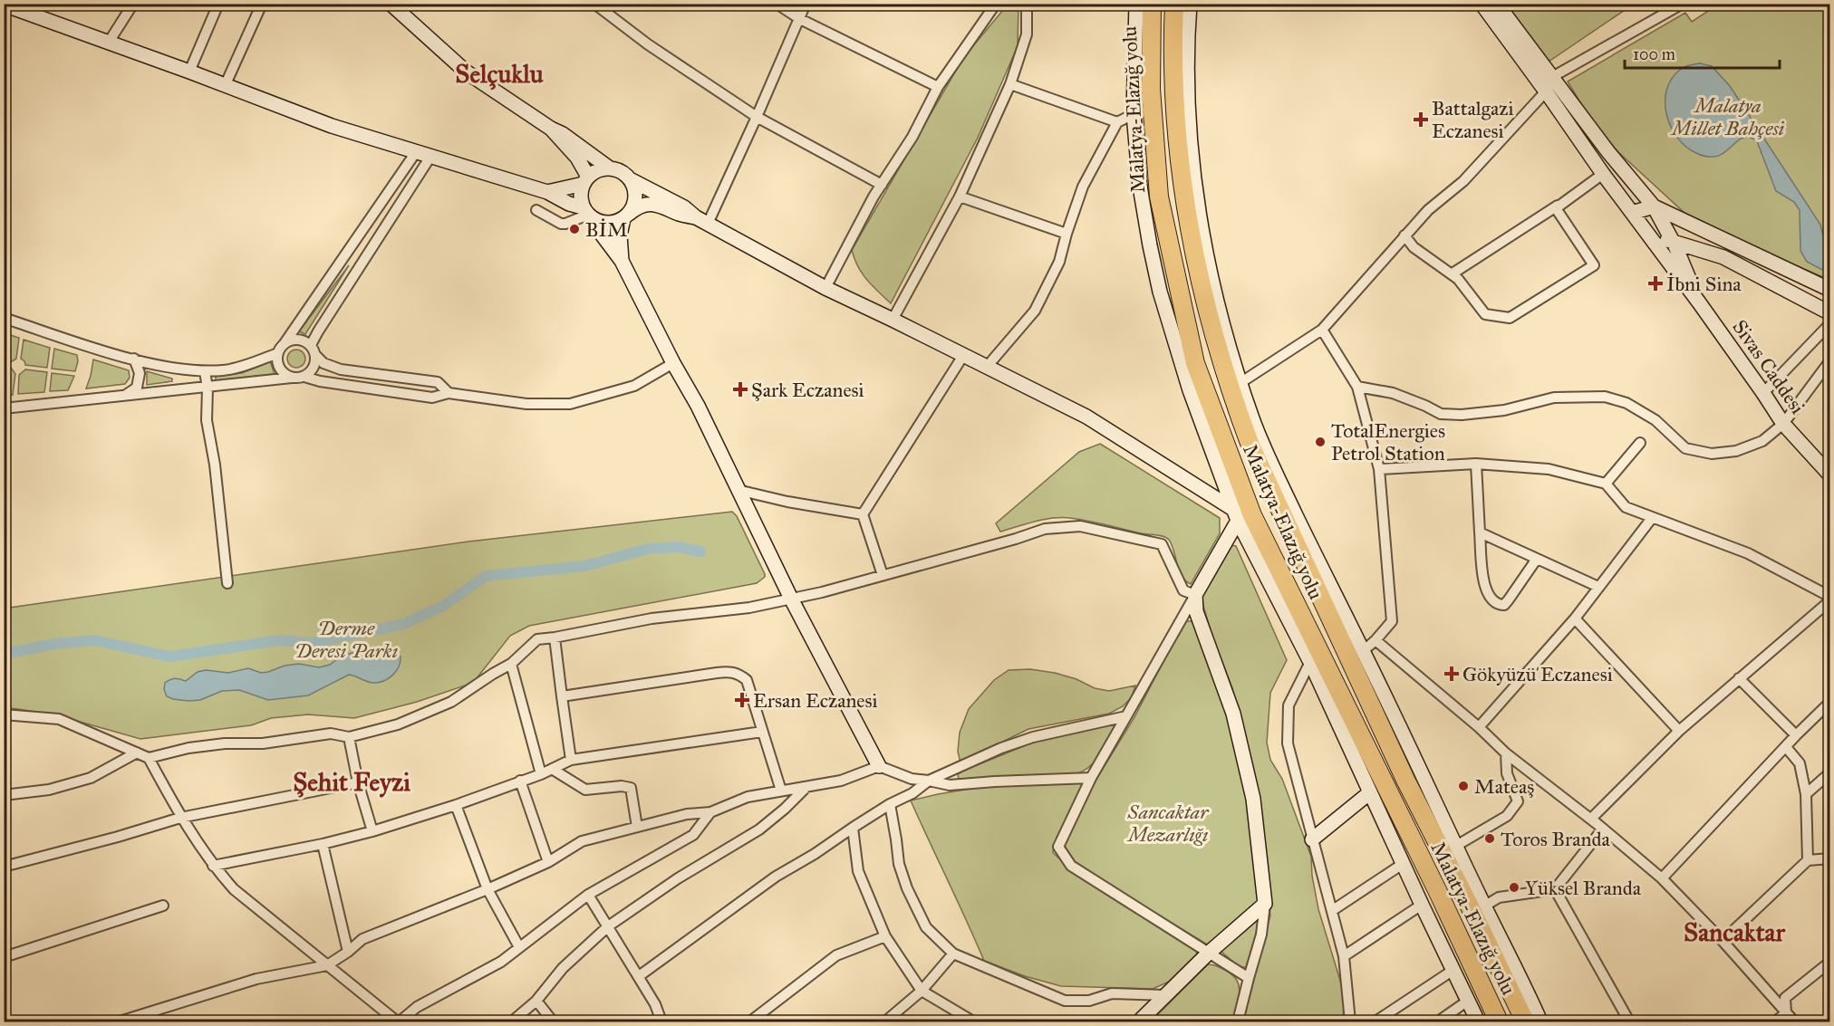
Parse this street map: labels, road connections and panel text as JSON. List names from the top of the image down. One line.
{"streets":{"highway":["Malatya-Elazığ yolu"],"main road":["Sivas Caddesi"]},"districts":["Selçuklu","Şehit Feyzi","Sancaktar"],"parks":["Malatya Millet Bahçesi","Derme Deresi Parkı","Sancaktar Mezarlığı"],"places":{"health":["Battalgazi Eczanesi","İbni Sina","Şark Eczanesi","Gökyüzü Eczanesi","Ersan Eczanesi"],"other":["BİM","TotalEnergies Petrol Station","Mateaş","Toros Branda","Yüksel Branda"]},"scale_bar":"100 m"}
